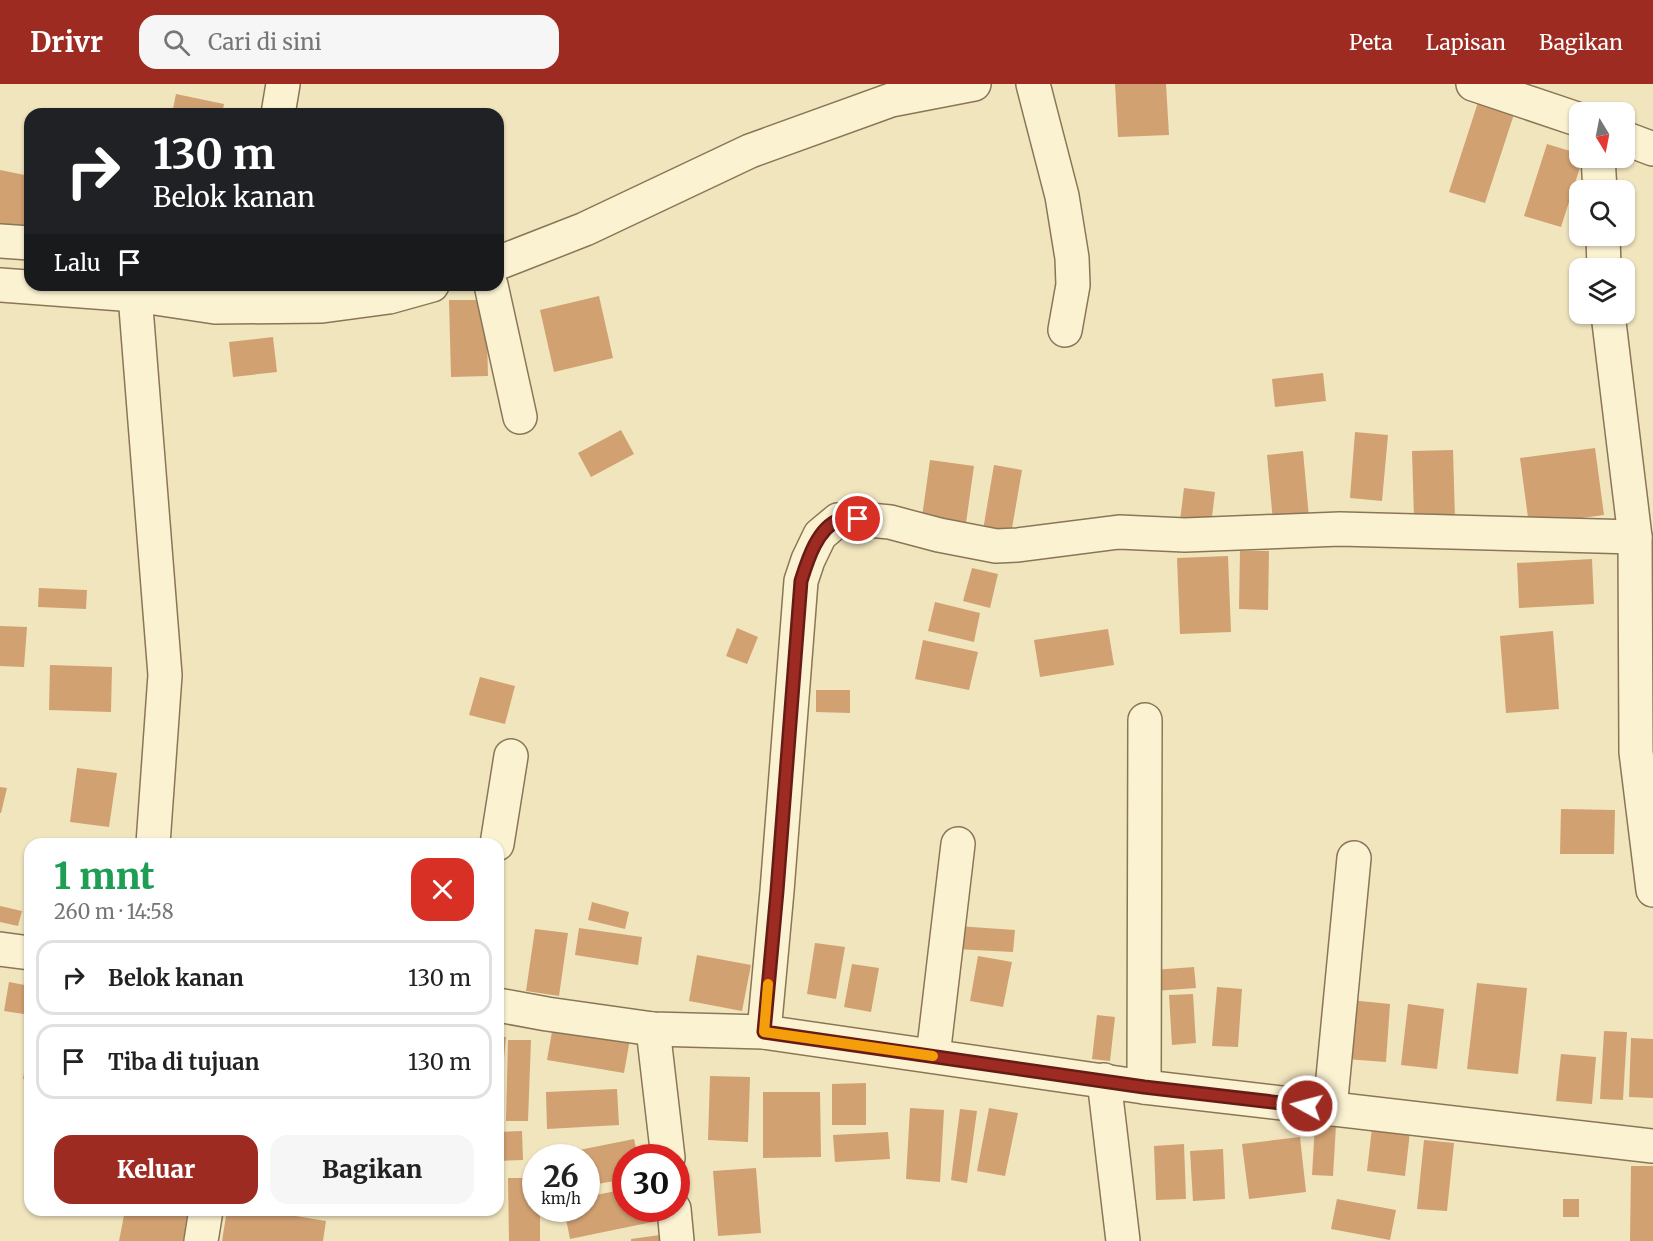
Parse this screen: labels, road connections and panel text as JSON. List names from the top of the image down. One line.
{"north":"bottom","page":{"header":"Drivr","search":"Cari di sini","nav":["Peta","Lapisan","Bagikan"],"turn":["130 m","Belok kanan"],"then":"Lalu","heading":["1 mnt","260 m · 14:58"],"list":[{"name":"Belok kanan","value":"130 m"},{"name":"Tiba di tujuan","value":"130 m"}],"buttons":["Keluar","Bagikan"],"speed":"26 km/h","limit":"30"}}
